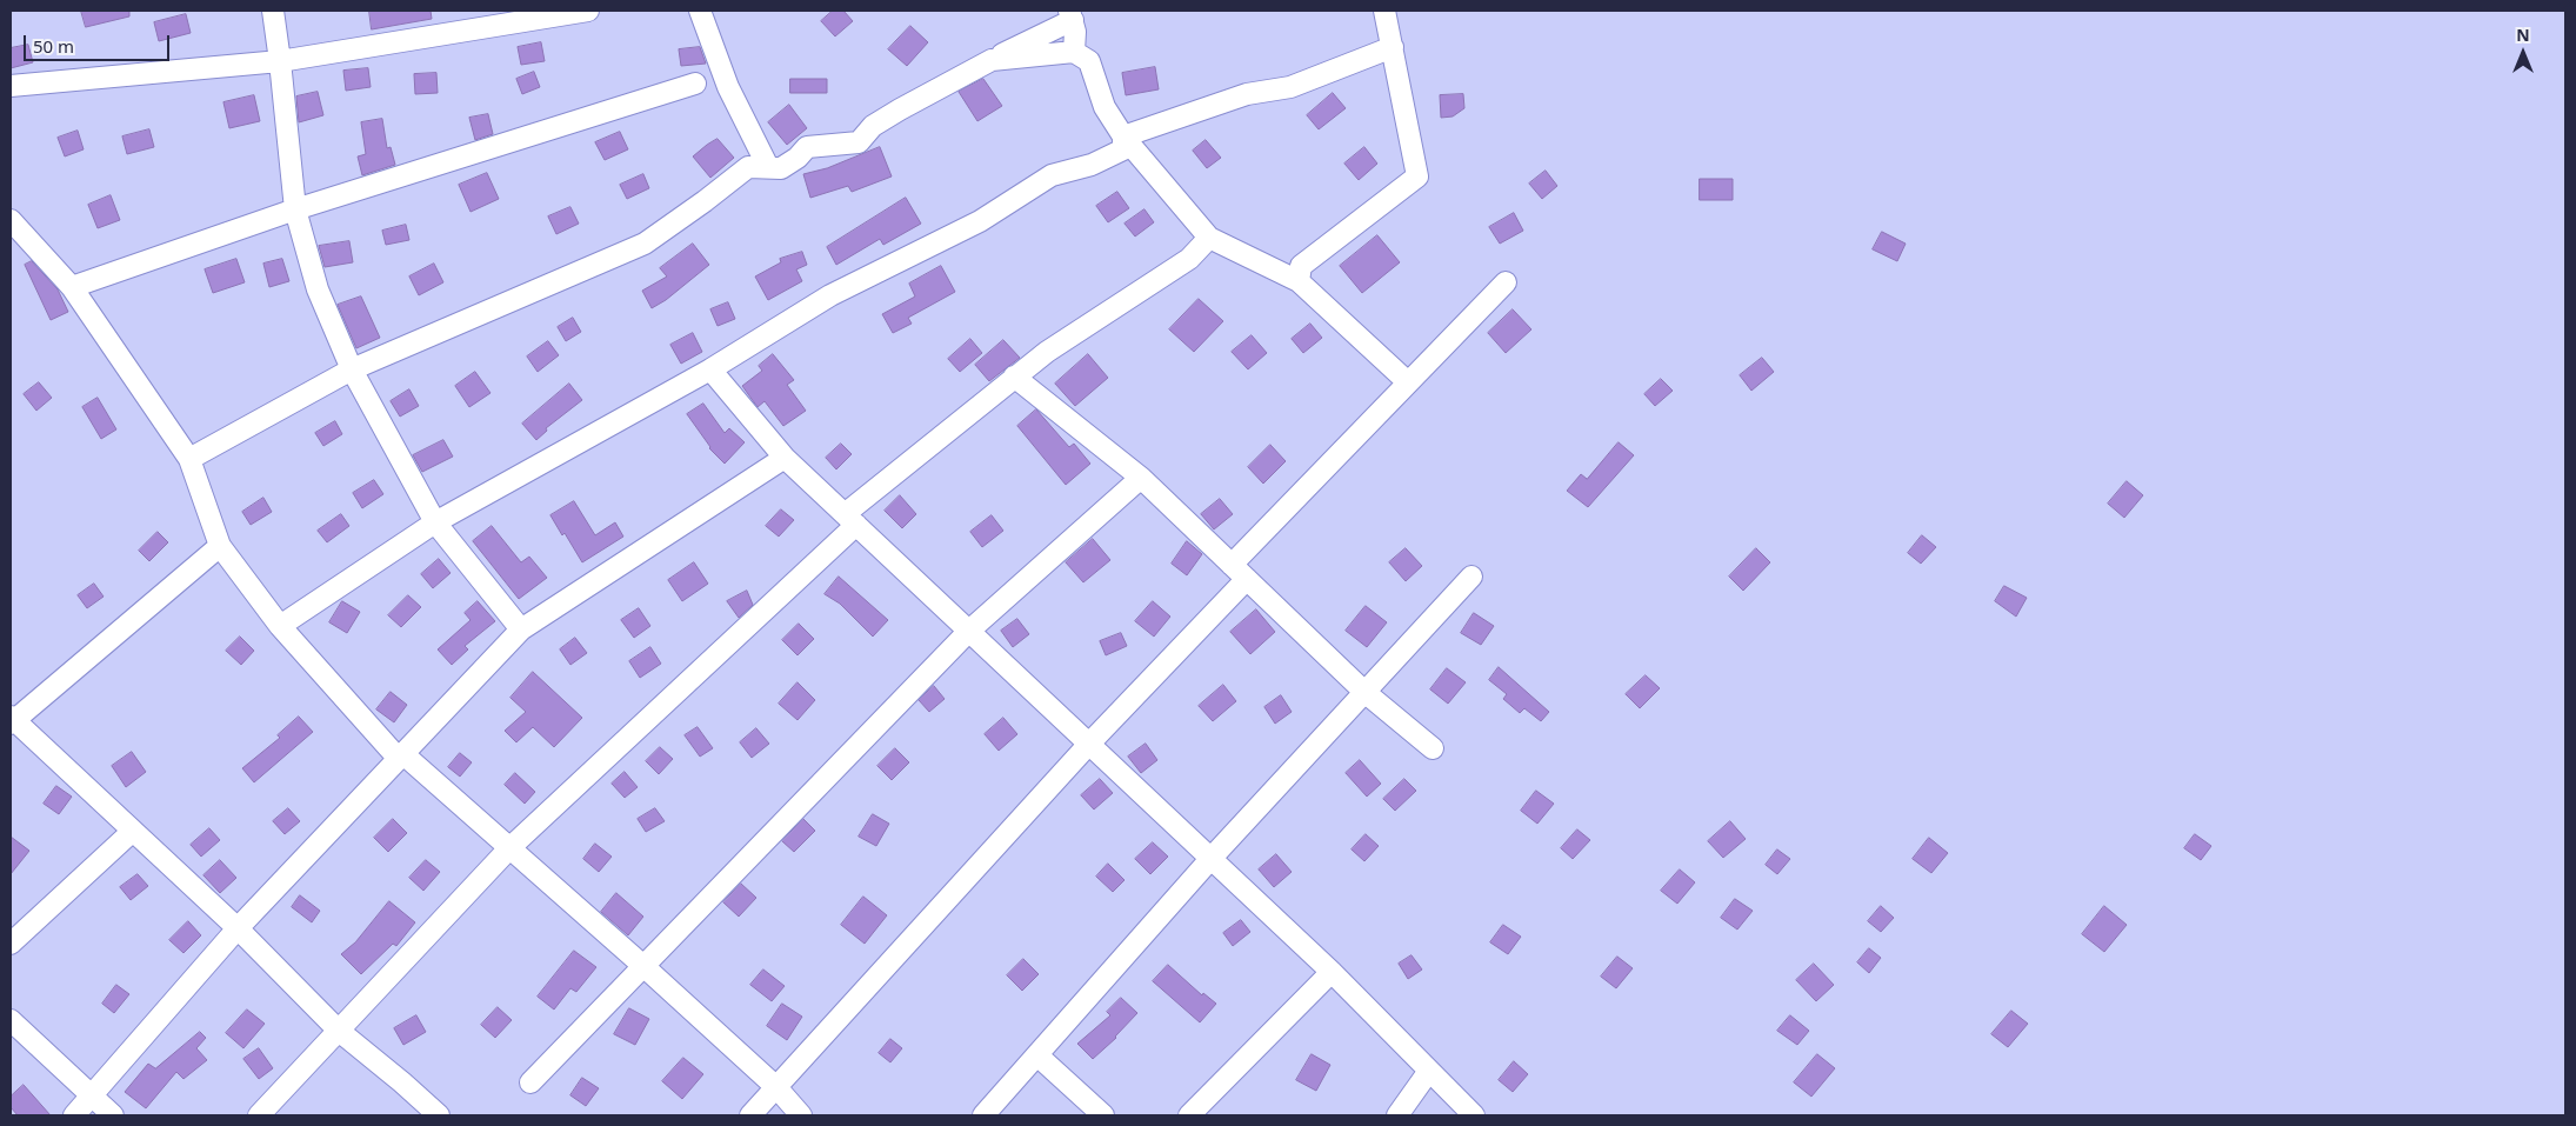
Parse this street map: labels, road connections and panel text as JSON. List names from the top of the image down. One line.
{"scale_bar":"50 m","north":"top"}
